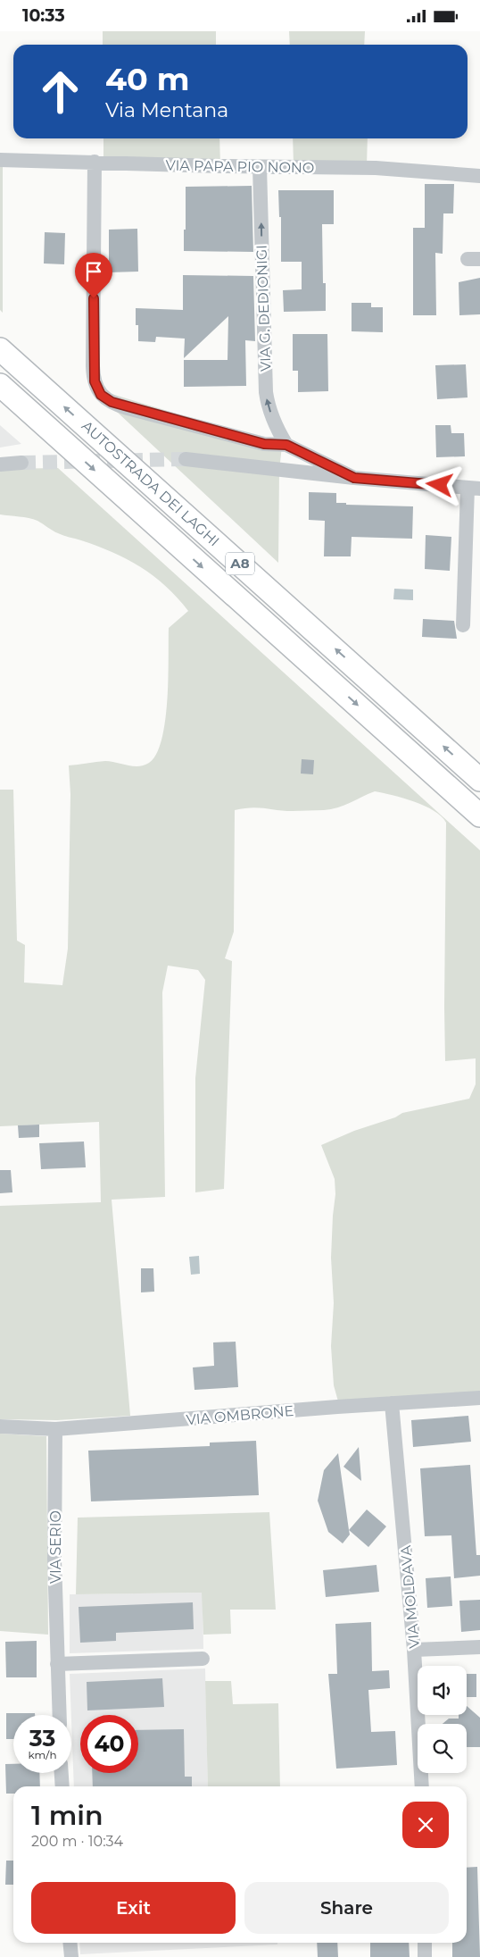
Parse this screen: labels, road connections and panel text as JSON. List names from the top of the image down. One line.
{"streets":{"highway":["AUTOSTRADA DEI LAGHI","A8"],"street":["VIA PAPA PIO NONO","VIA G. DEDIONIGI","VIA OMBRONE","VIA SERIO","VIA MOLDAVA"]},"crossings":[["VIA PAPA PIO NONO","VIA G. DEDIONIGI"],["VIA OMBRONE","VIA SERIO"],["VIA OMBRONE","VIA MOLDAVA"]],"one_way":["VIA G. DEDIONIGI"],"page":{"status":"10:33","turn":["40 m","Via Mentana"],"speed":"33 km/h","limit":"40","heading":["1 min","200 m · 10:34"],"buttons":["Exit","Share"]}}
